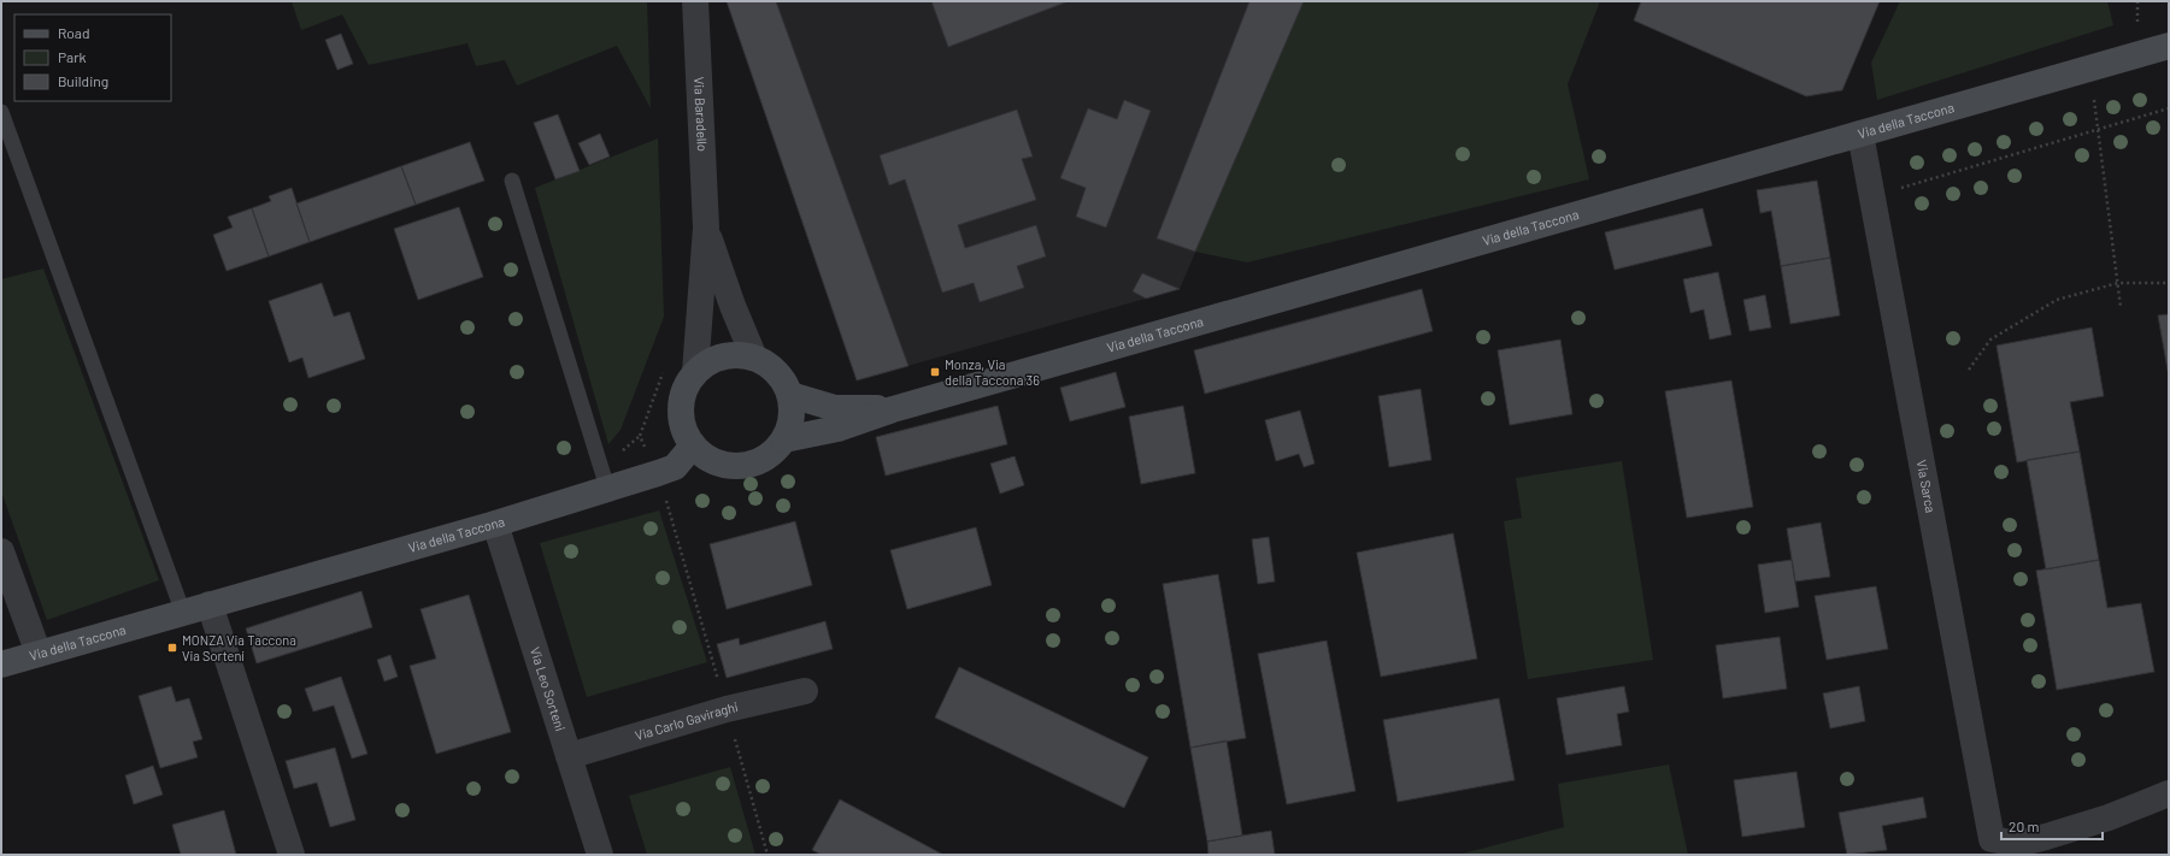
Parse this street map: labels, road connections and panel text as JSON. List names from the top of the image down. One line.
{"streets":{"main road":["Via della Taccona"],"street":["Via Baradello","Via Sarca","Via Leo Sorteni","Via Carlo Gaviraghi"]},"crossings":[["Via Baradello","Via della Taccona"],["Via della Taccona","Via Sarca"],["Via della Taccona","Via Leo Sorteni"],["Via Leo Sorteni","Via Carlo Gaviraghi"]],"places":{"transit":["Monza, Via della Taccona 36","MONZA Via Taccona Via Sorteni"]},"legend":["Road","Park","Building"],"scale_bar":"20 m"}
